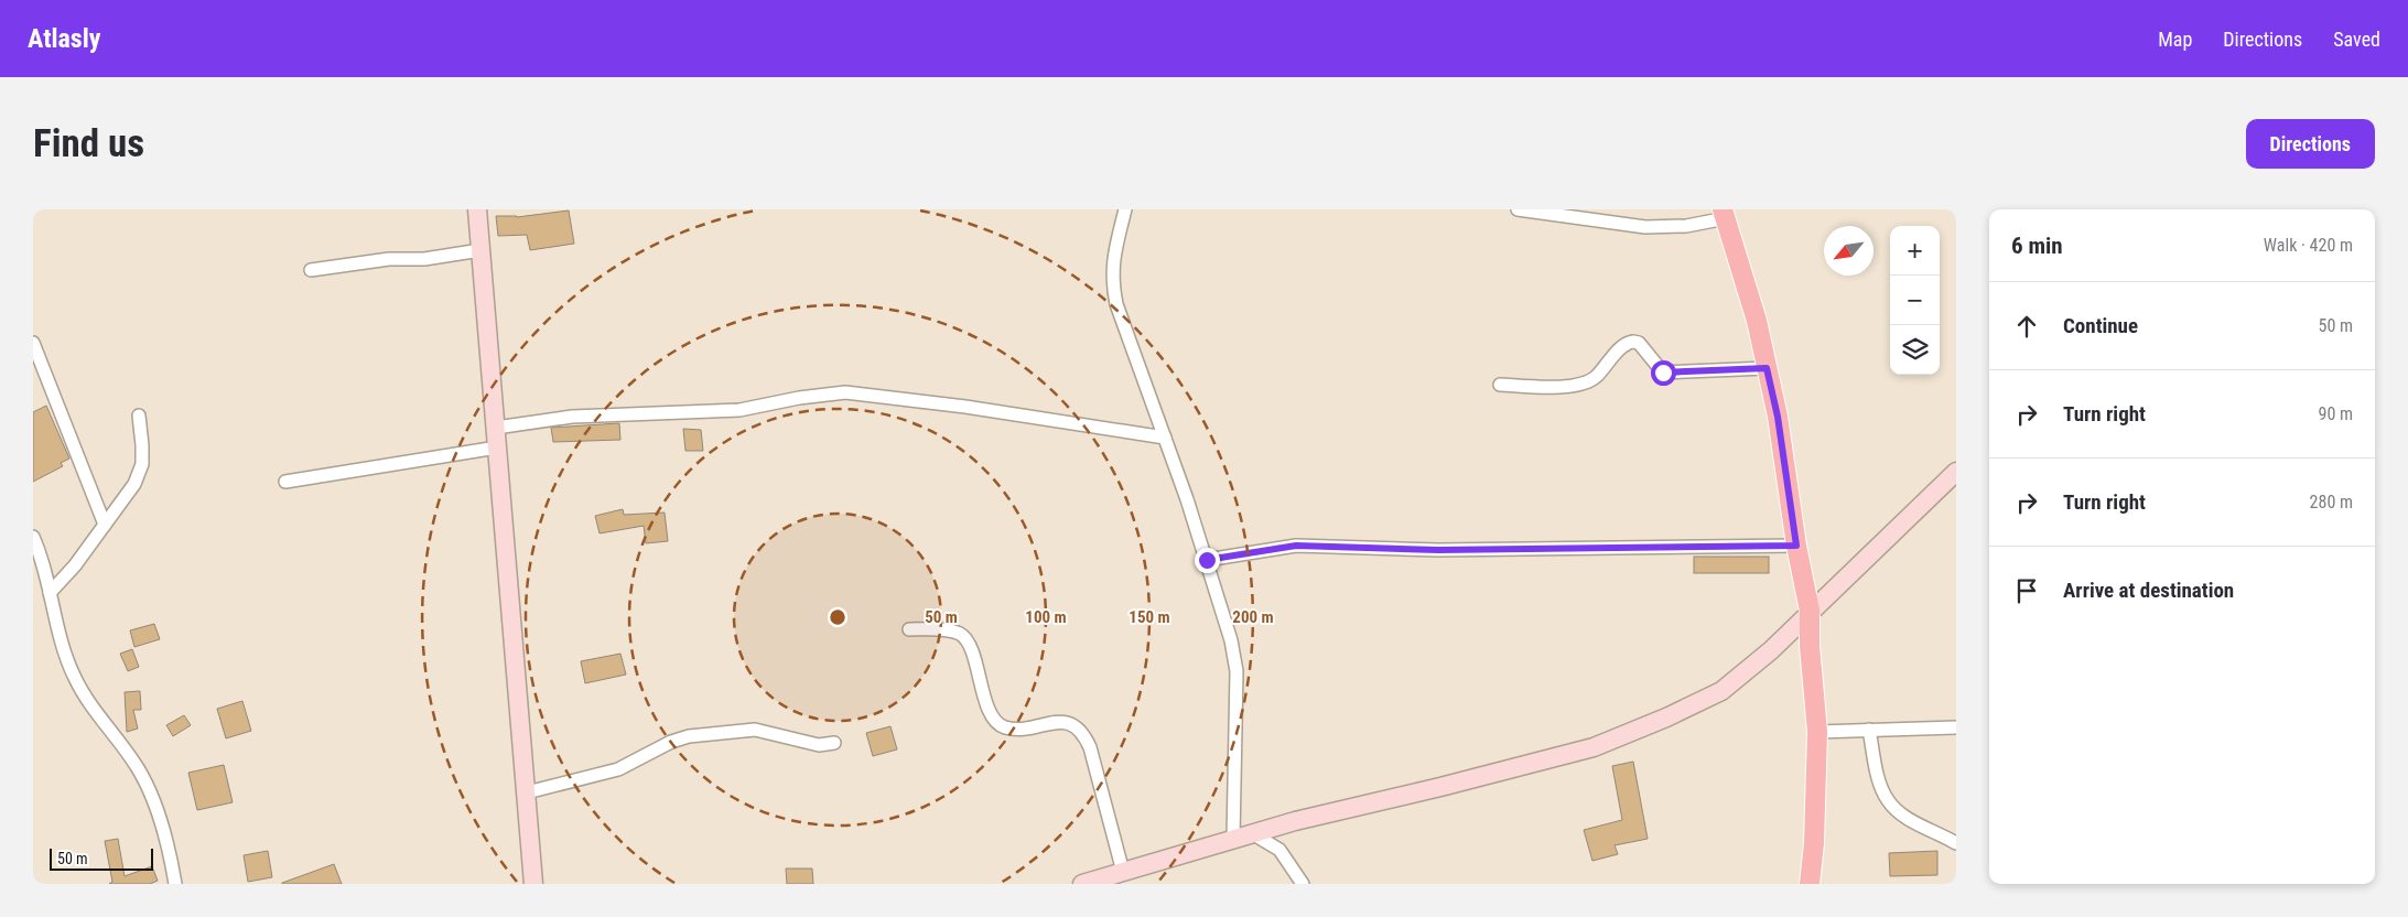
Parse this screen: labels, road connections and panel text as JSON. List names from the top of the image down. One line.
{"scale_bar":"50 m","north":"bottom left","page":{"header":"Atlasly","nav":["Map","Directions","Saved"],"buttons":"Directions","title":"Find us","heading":["6 min","Walk · 420 m"],"map_buttons":["+","−"],"list":[["Continue","50 m"],["Turn right","90 m"],["Turn right","280 m"],"Arrive at destination"],"scale":"50 m"},"rings":["50 m","100 m","150 m","200 m"]}
